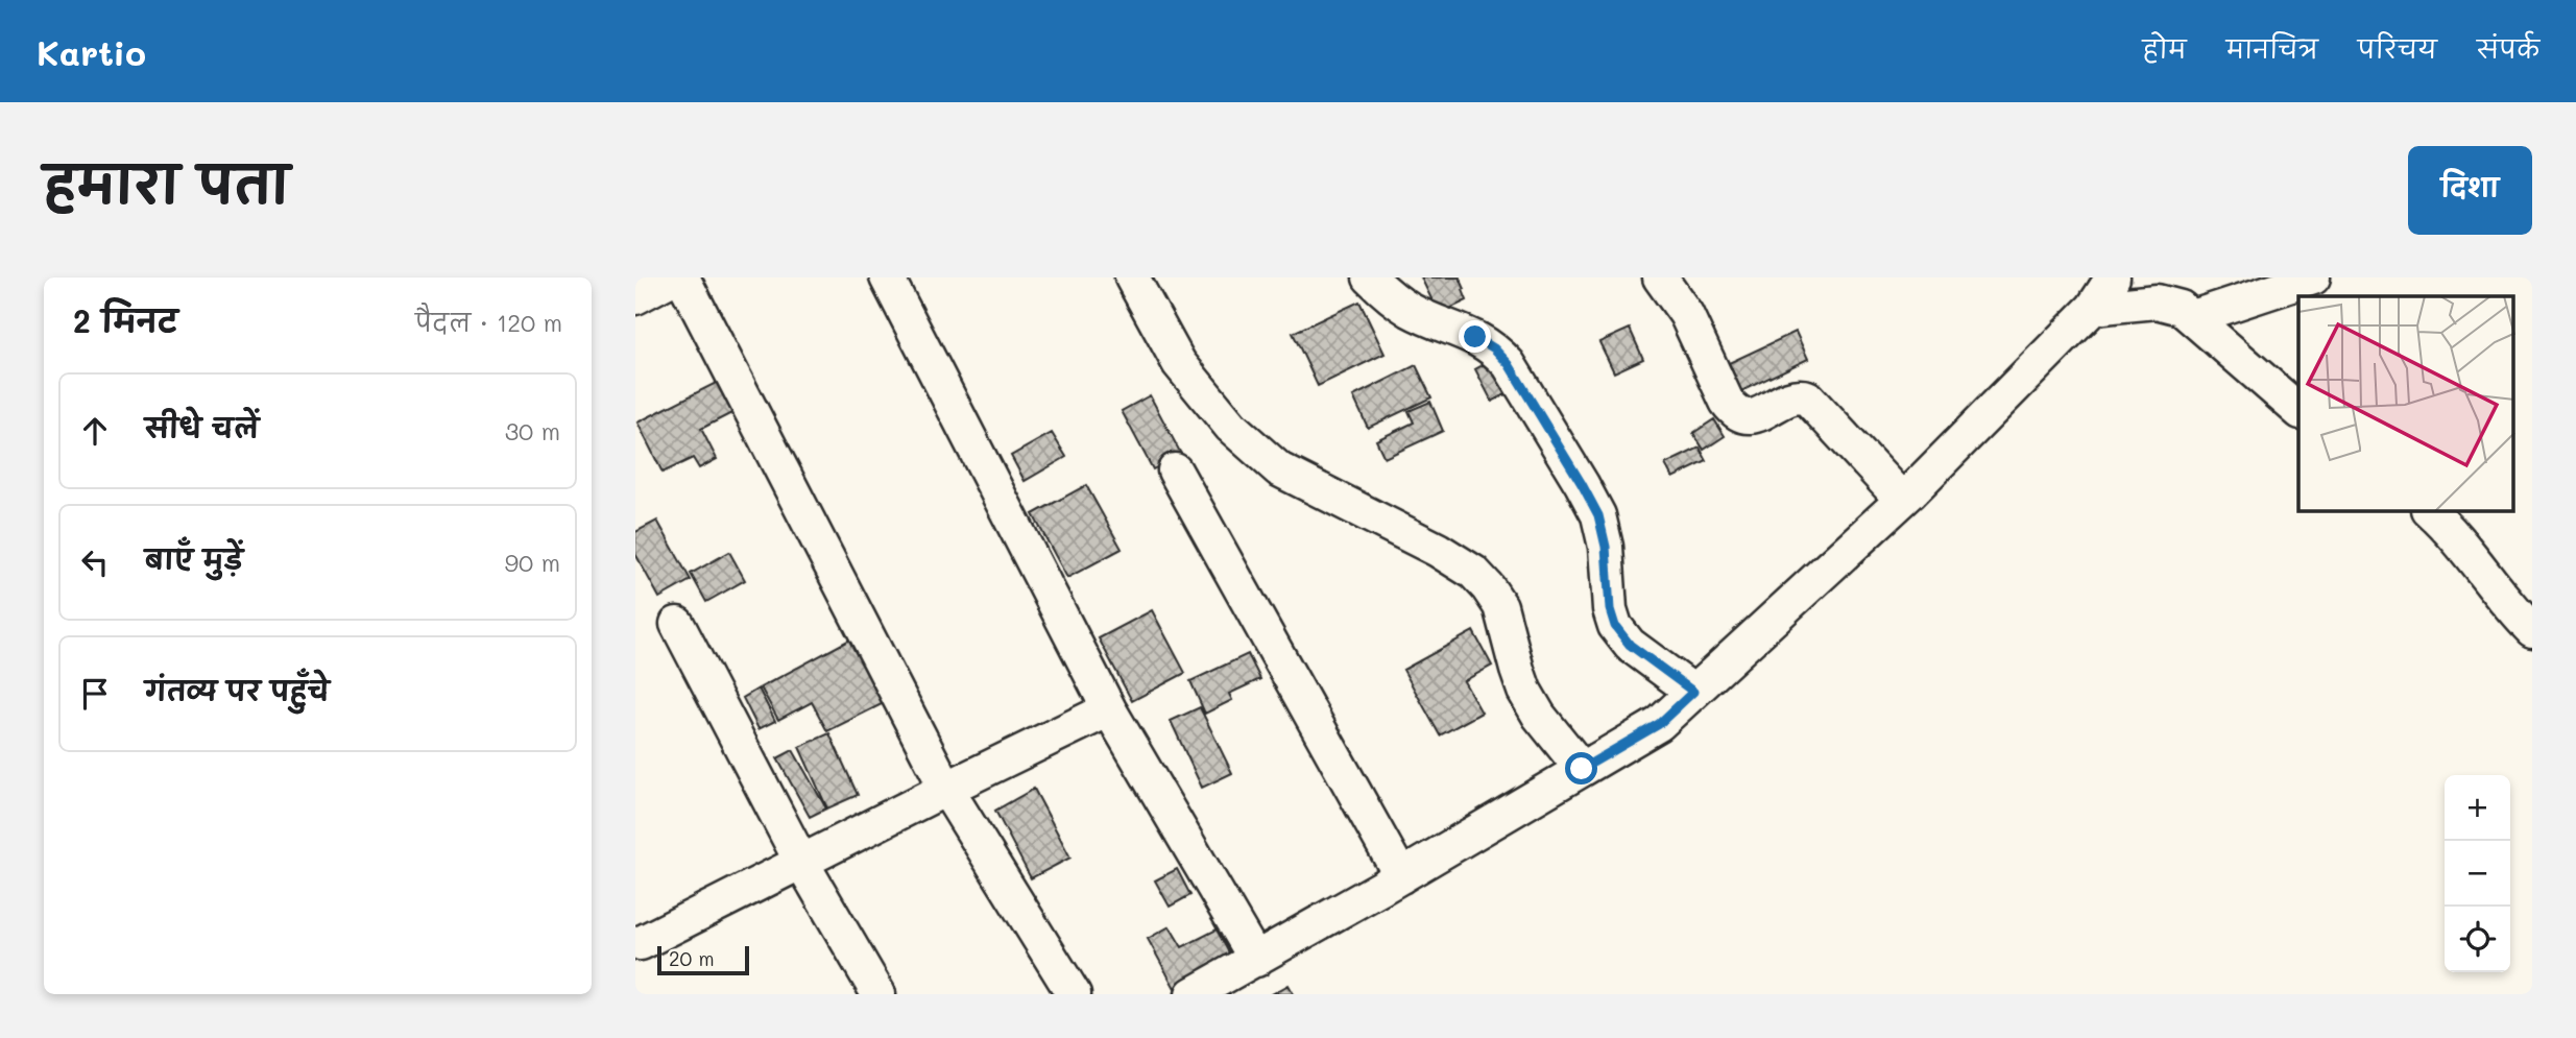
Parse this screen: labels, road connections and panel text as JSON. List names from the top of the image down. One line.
{"scale_bar":"20 m","page":{"header":"Kartio","nav":["होम","मानचित्र","परिचय","संपर्क"],"title":"हमारा पता","buttons":"दिशा","heading":["2 मिनट","पैदल · 120 m"],"list":[["सीधे चलें","30 m"],["बाएँ मुड़ें","90 m"],"गंतव्य पर पहुँचे"],"map_buttons":["+","−"],"scale":"20 m"}}
